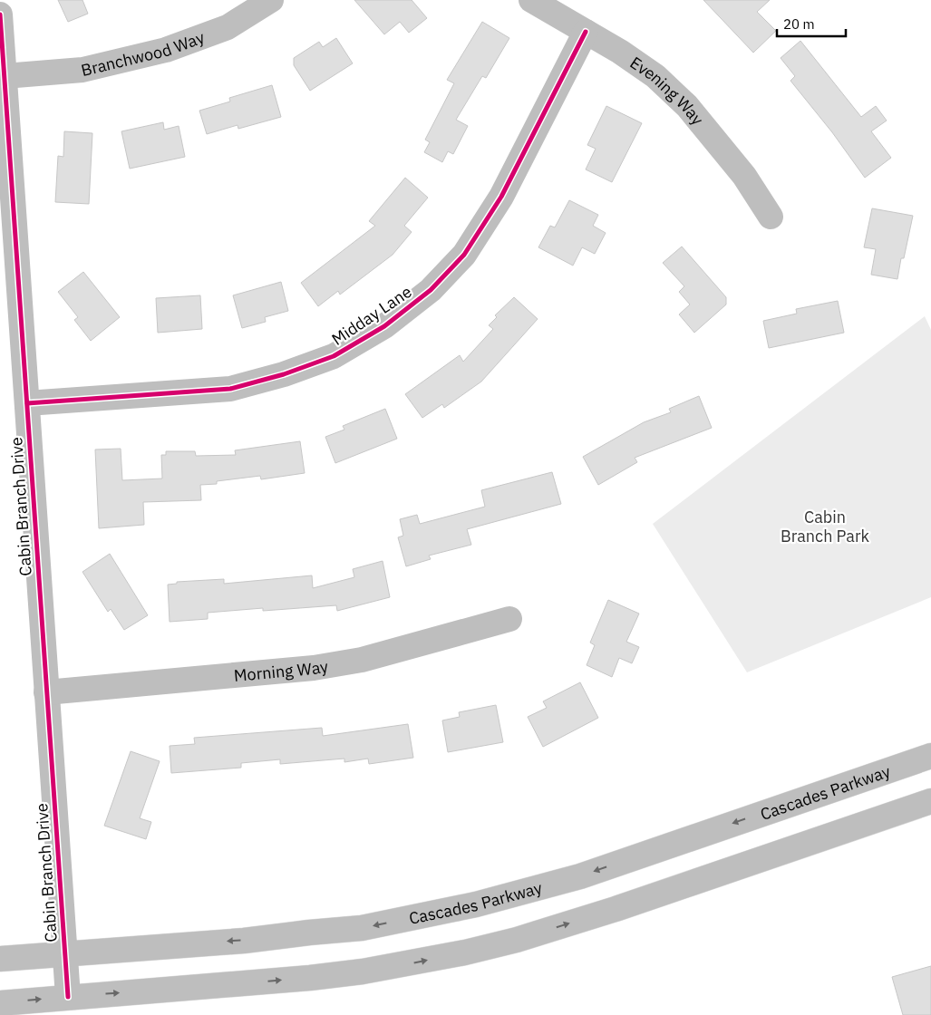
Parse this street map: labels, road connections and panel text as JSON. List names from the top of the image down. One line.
{"streets":{"street":["Branchwood Way","Evening Way","Midday Lane","Cabin Branch Drive","Morning Way","Cascades Parkway"]},"crossings":[["Branchwood Way","Cabin Branch Drive"],["Evening Way","Midday Lane"],["Midday Lane","Cabin Branch Drive"],["Cabin Branch Drive","Morning Way"],["Cabin Branch Drive","Cascades Parkway"]],"parks":["Cabin Branch Park"],"scale_bar":"20 m"}
